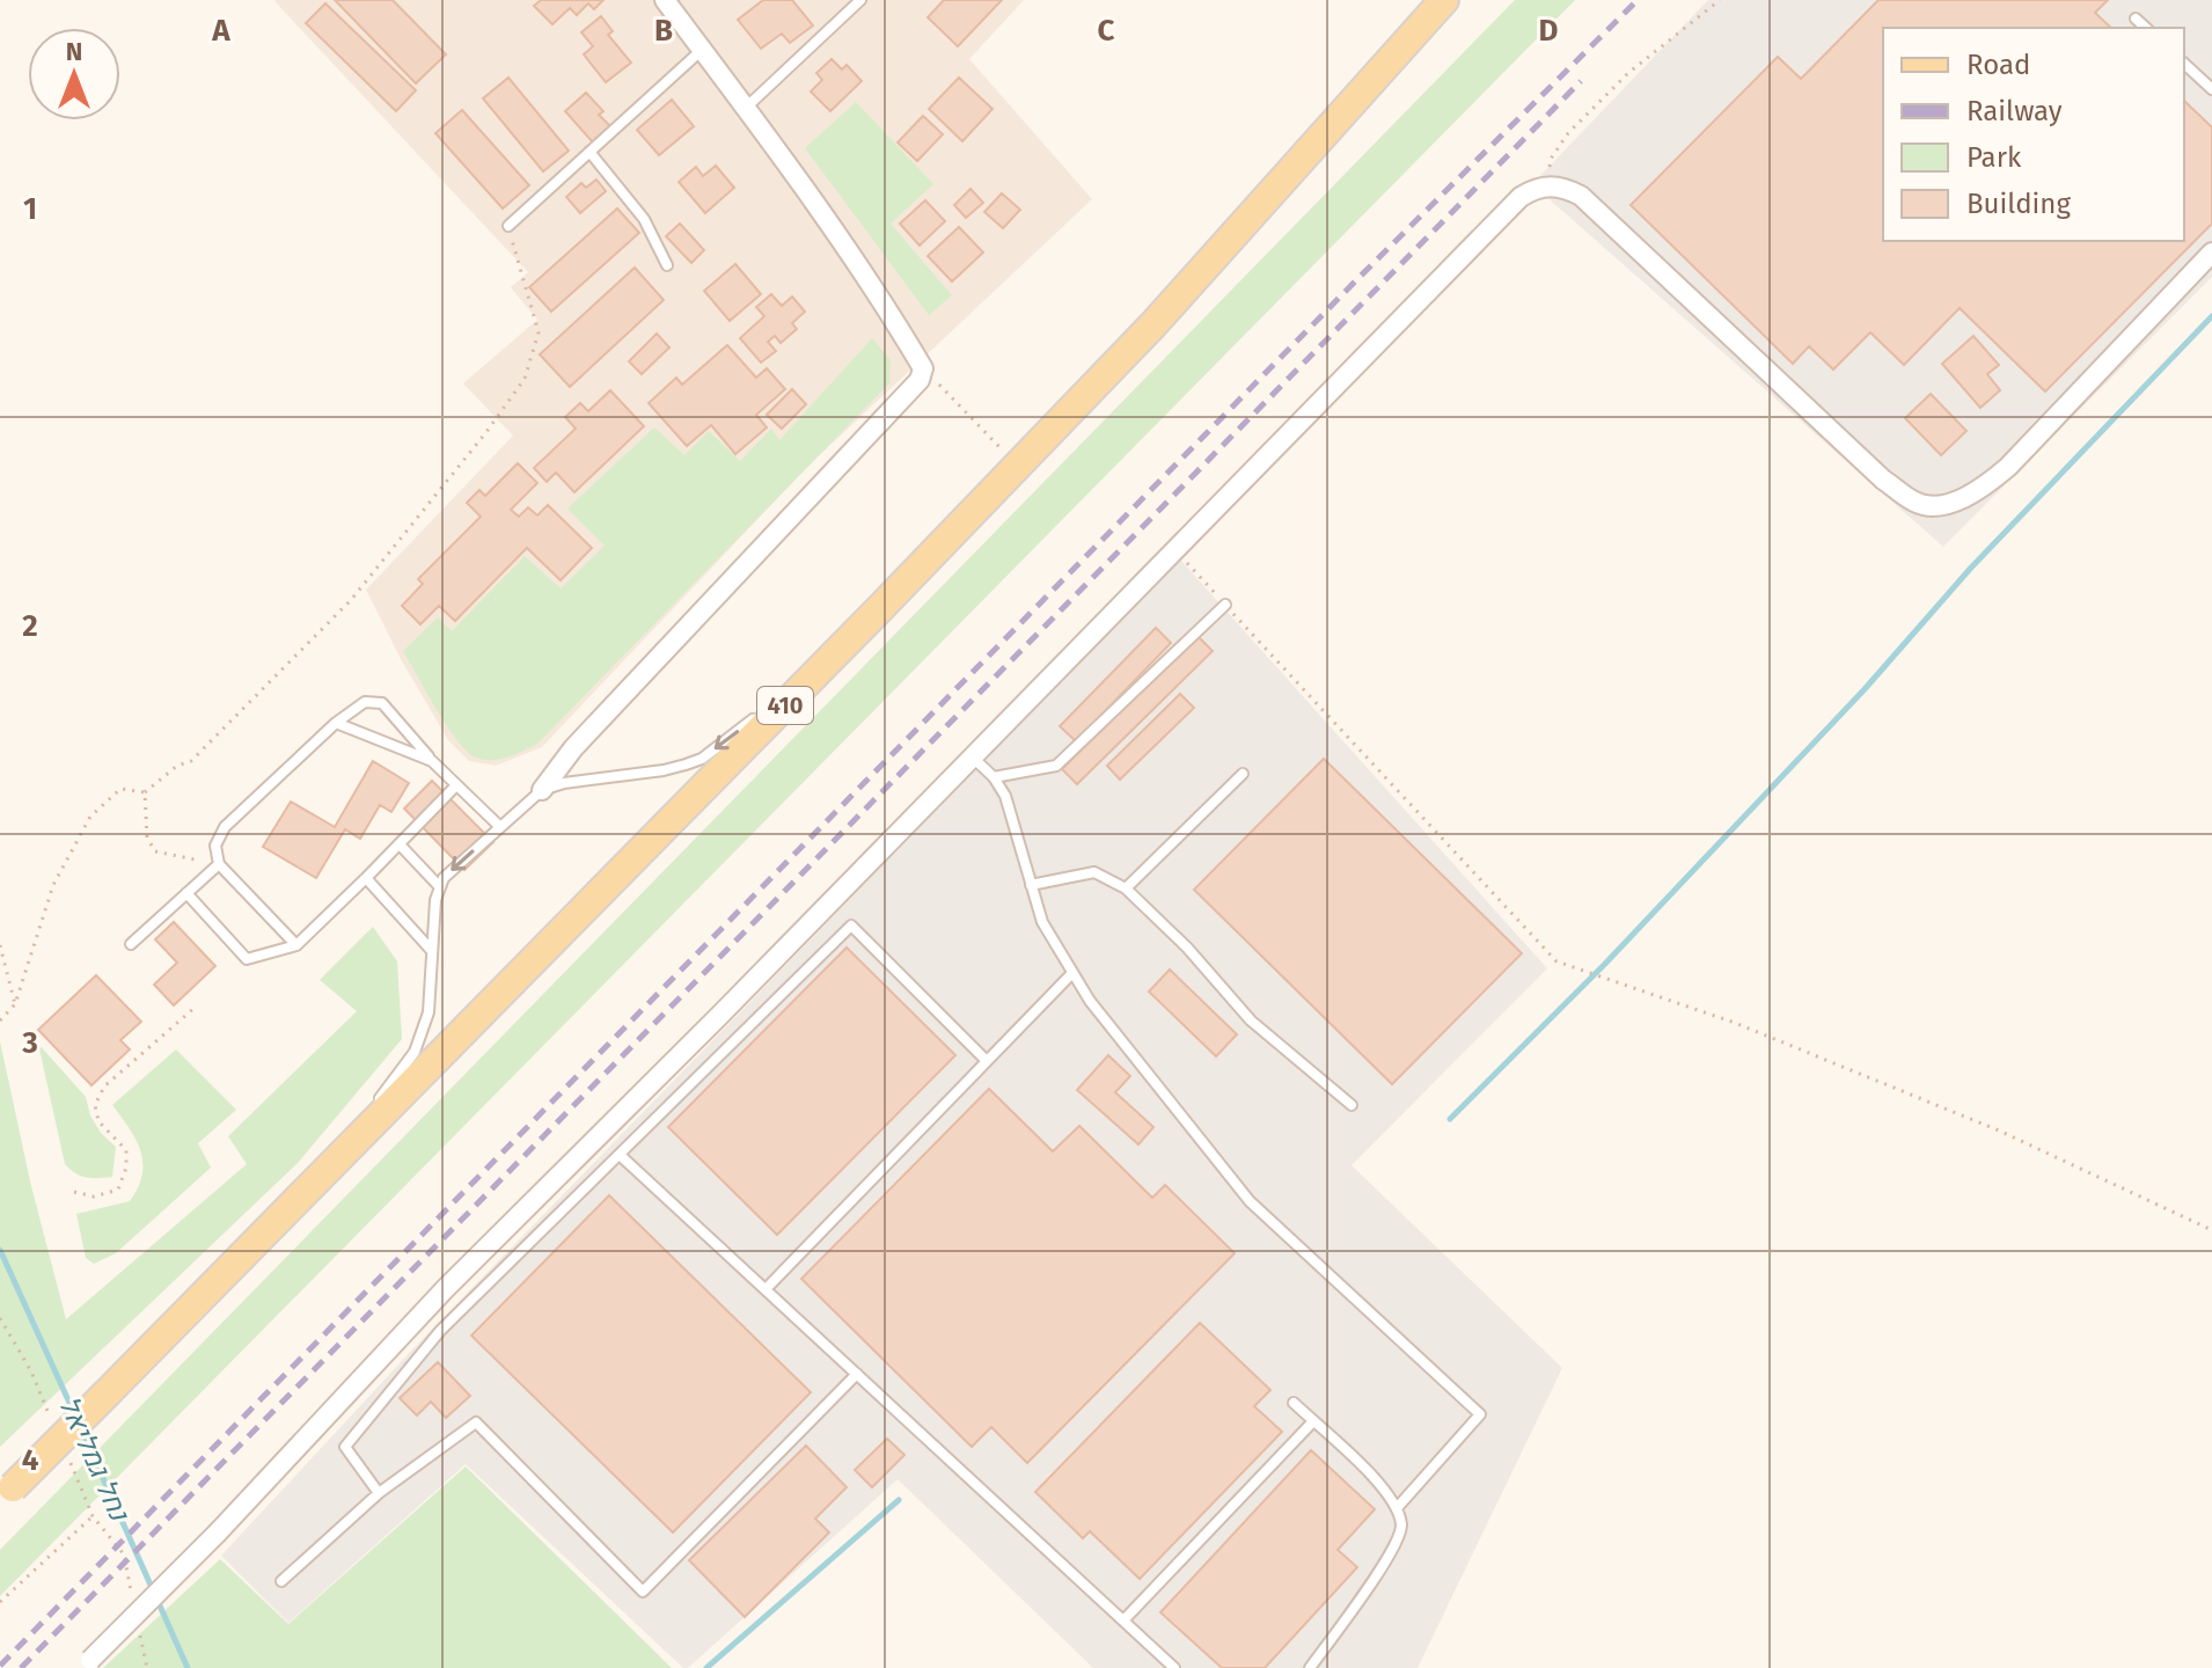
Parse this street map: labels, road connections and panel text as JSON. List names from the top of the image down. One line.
{"streets":{"main road":["410"]},"water":["נחל גמליאל"],"legend":["Road","Railway","Park","Building"],"north":"top","grid":{"columns":["A","B","C","D"],"rows":["1","2","3","4"]}}
